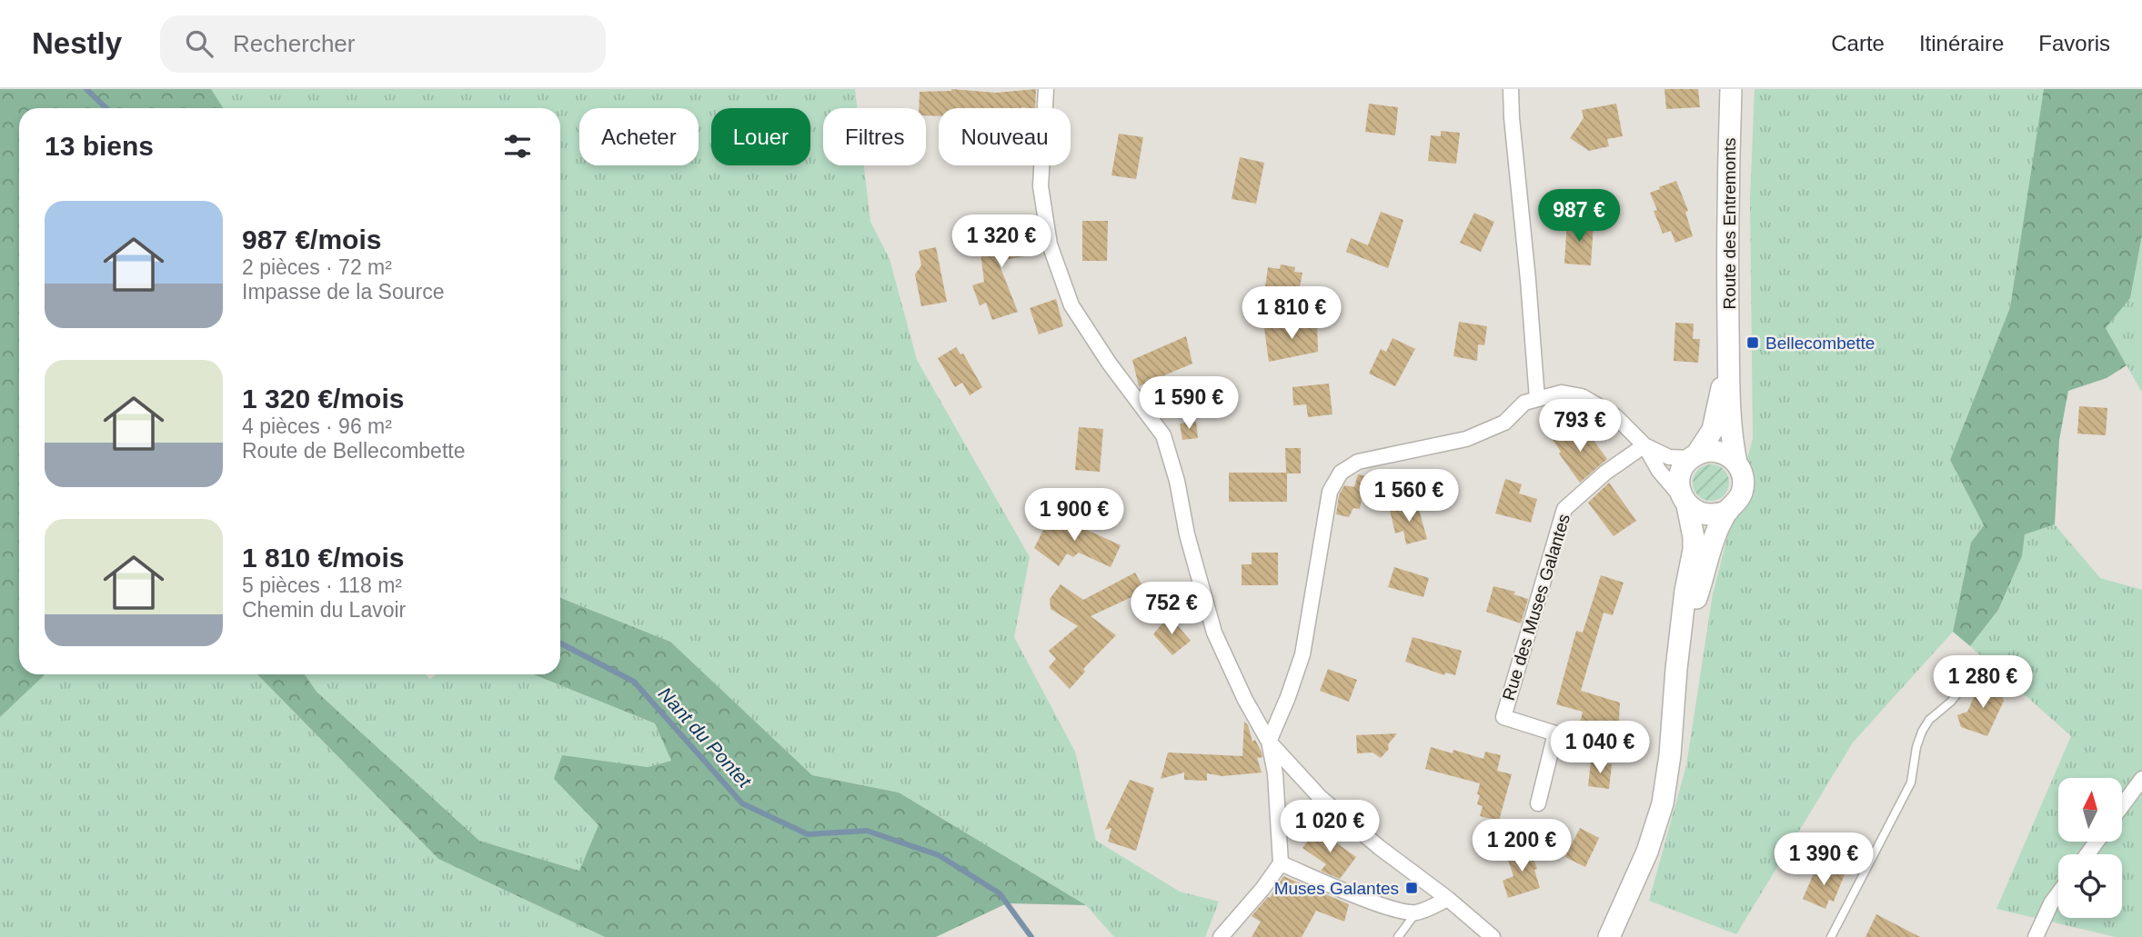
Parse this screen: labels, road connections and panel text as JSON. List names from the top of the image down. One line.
{"streets":{"main road":["Route des Entremonts"],"street":["Rue des Muses Galantes"]},"water":["Nant du Pontet"],"places":{"transit":["Bellecombette","Muses Galantes"]},"north":"top","page":{"header":"Nestly","search":"Rechercher","nav":["Carte","Itinéraire","Favoris"],"chip":["Acheter","Louer","Filtres","Nouveau"],"heading":"13 biens","list":[{"name":"987 €/mois","note":"2 pièces · 72 m² · Impasse de la Source"},{"name":"1 320 €/mois","note":"4 pièces · 96 m² · Route de Bellecombette"},{"name":"1 810 €/mois","note":"5 pièces · 118 m² · Chemin du Lavoir"}],"price":["987 €","1 320 €","1 810 €","1 590 €","793 €","1 560 €","1 900 €","752 €","1 280 €","1 040 €","1 020 €","1 200 €","1 390 €"]}}
